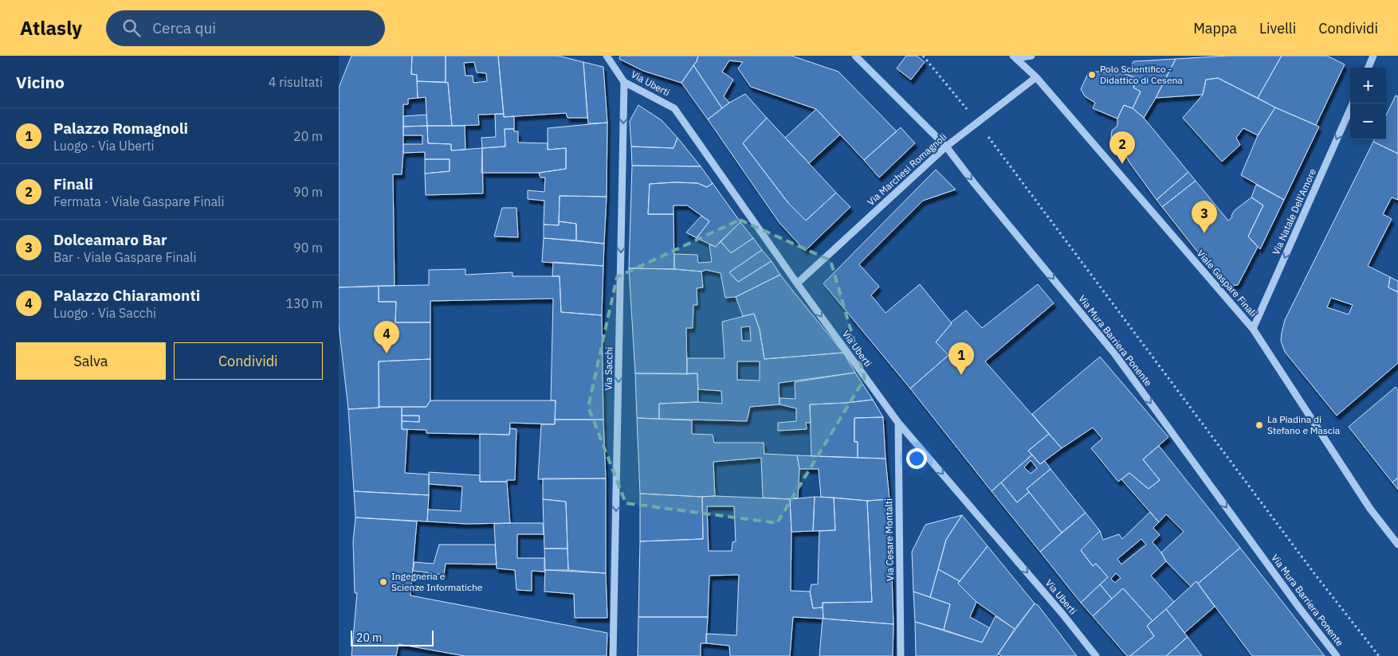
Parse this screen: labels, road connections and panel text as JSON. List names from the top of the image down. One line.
{"streets":{"street":["Via Uberti","Via Marchesi Romagnoli","Via Natale Dell'Amore","Viale Gaspare Finali","Via Mura Barriera Ponente","Via Sacchi","Via Cesare Montalti"]},"crossings":[["Via Uberti","Via Marchesi Romagnoli"],["Via Uberti","Via Sacchi"],["Via Uberti","Via Cesare Montalti"],["Via Marchesi Romagnoli","Viale Gaspare Finali"],["Via Marchesi Romagnoli","Via Mura Barriera Ponente"],["Via Natale Dell'Amore","Viale Gaspare Finali"]],"one_way":["Via Uberti","Via Natale Dell'Amore","Via Mura Barriera Ponente","Via Sacchi"],"places":["Polo Scientifico - Didattico di Cesena","La Piadina di Stefano e Mascia","Ingegneria e Scienze Informatiche"],"scale_bar":"20 m","page":{"header":"Atlasly","search":"Cerca qui","nav":["Mappa","Livelli","Condividi"],"heading":["Vicino","4 risultati"],"map_buttons":["+","−"],"list":[{"mark":"1","name":"Palazzo Romagnoli","note":"Luogo · Via Uberti","value":"20 m"},{"mark":"2","name":"Finali","note":"Fermata · Viale Gaspare Finali","value":"90 m"},{"mark":"3","name":"Dolceamaro Bar","note":"Bar · Viale Gaspare Finali","value":"90 m"},{"mark":"4","name":"Palazzo Chiaramonti","note":"Luogo · Via Sacchi","value":"130 m"}],"pins":["2","3","4","1"],"buttons":["Salva","Condividi"],"scale":"20 m"}}
